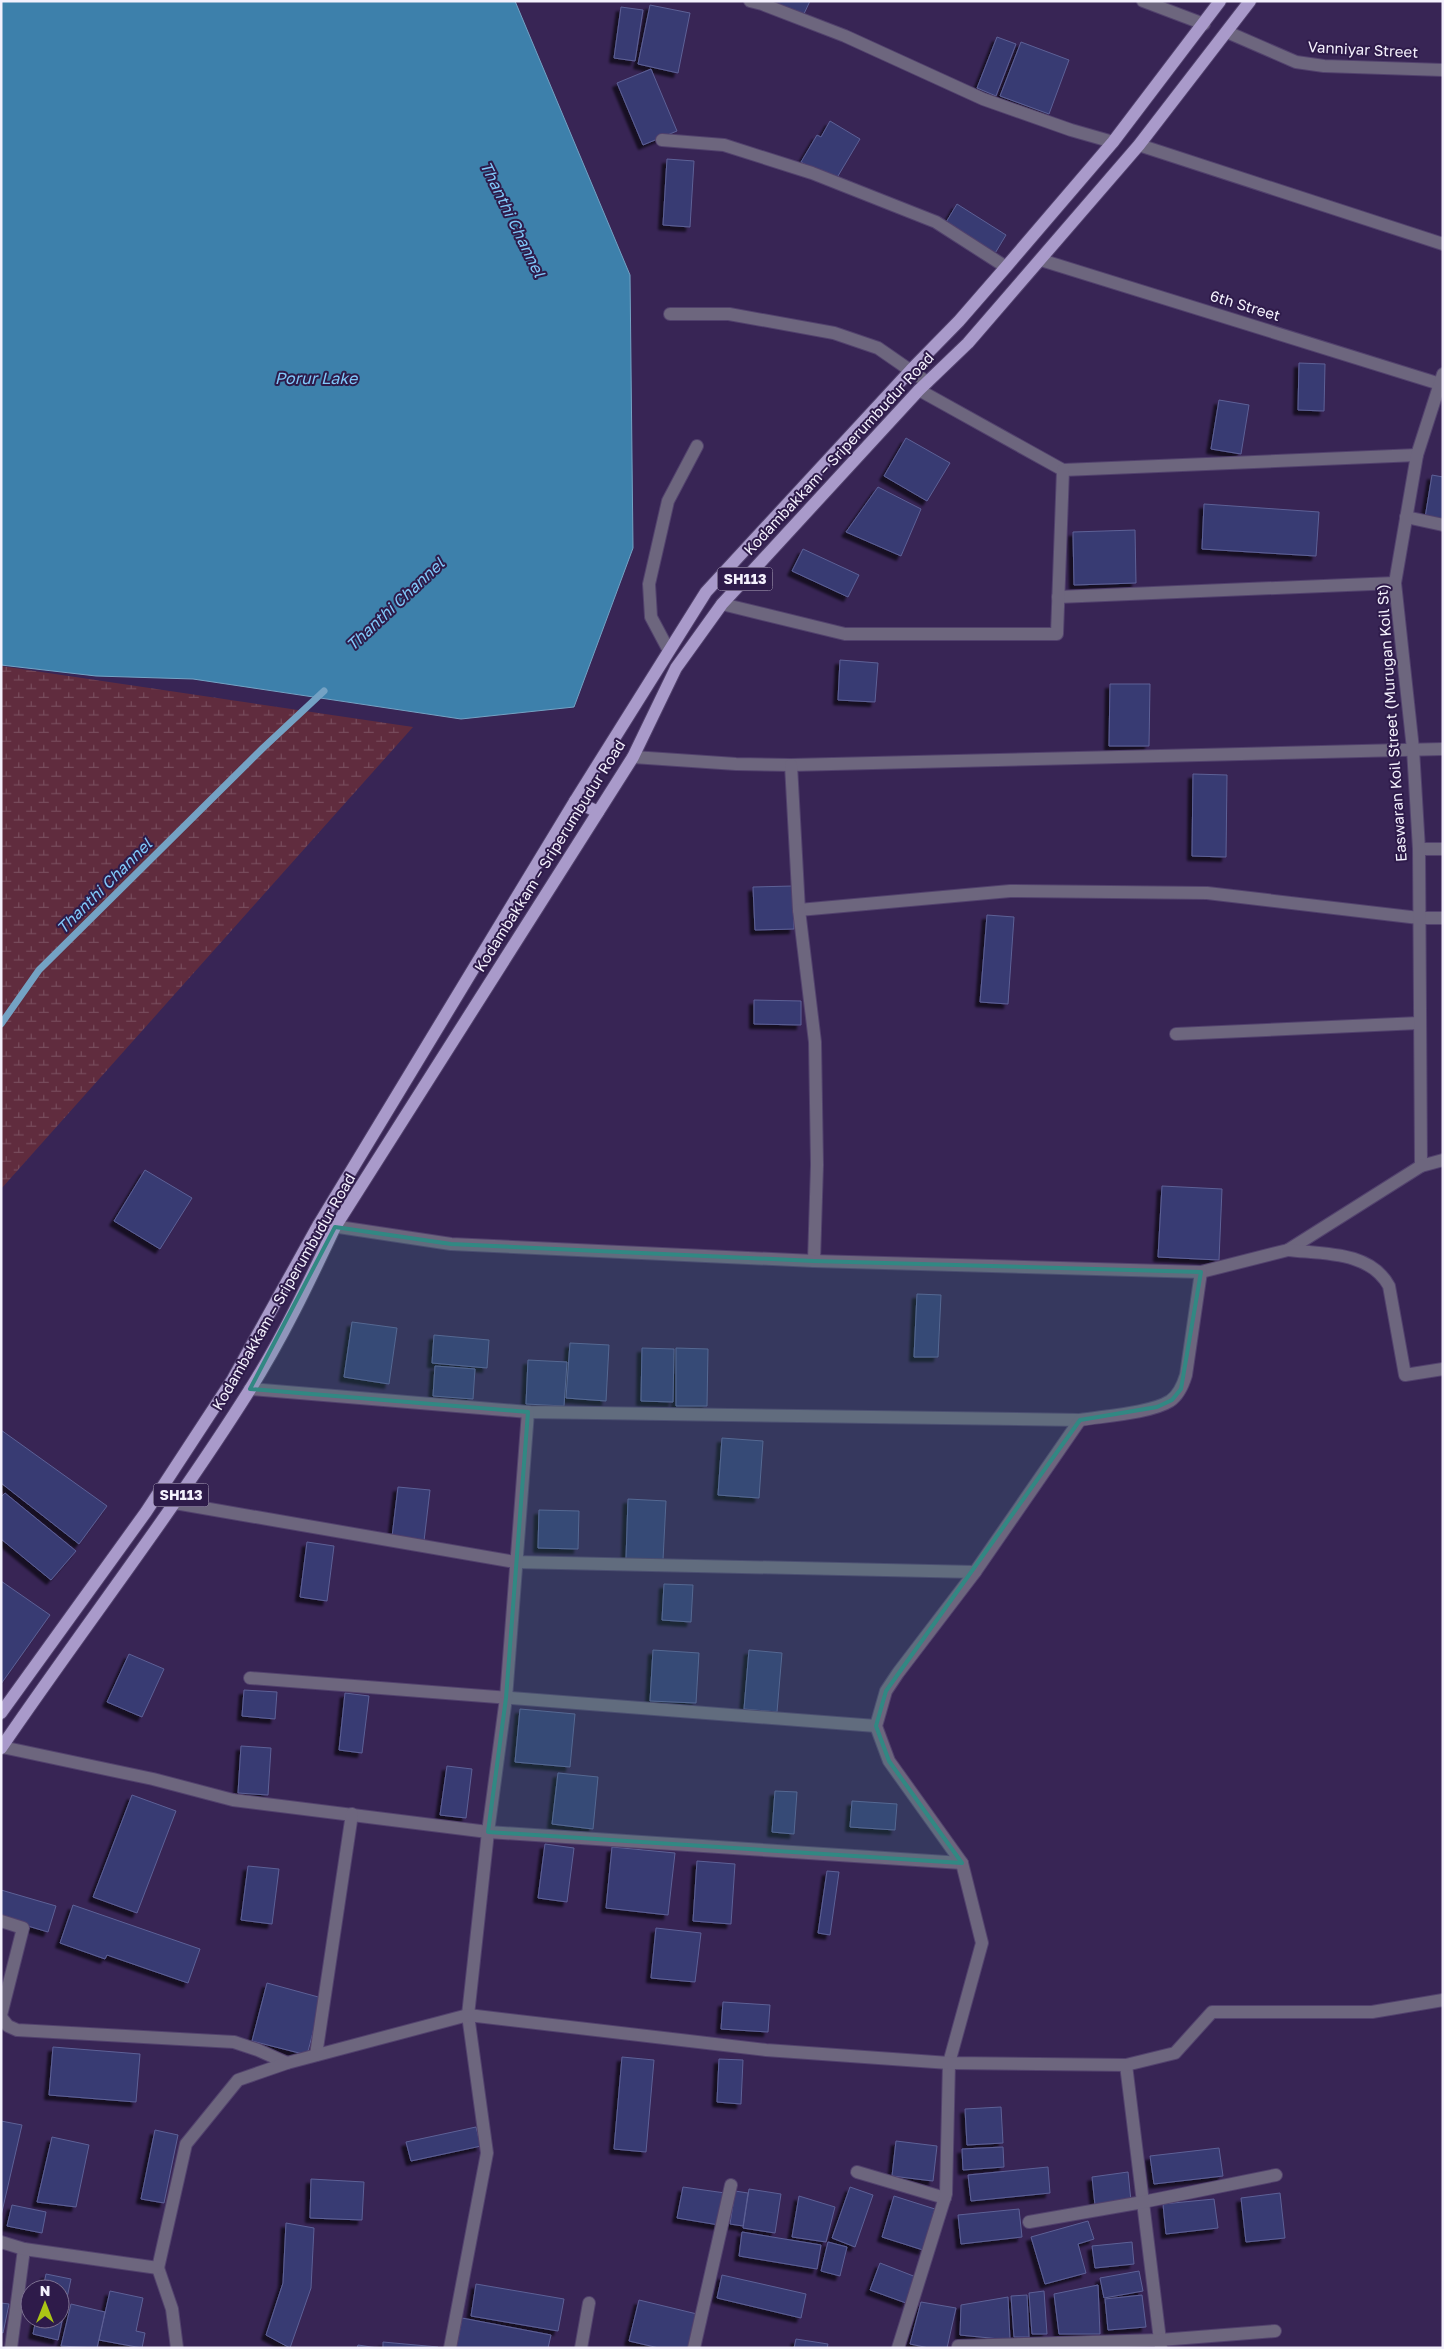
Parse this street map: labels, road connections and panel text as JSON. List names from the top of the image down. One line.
{"streets":{"main road":["Kodambakkam – Sriperumbudur Road","SH113"],"street":["Vanniyar Street","6th Street","Easwaran Koil Street (Murugan Koil St)"]},"crossings":[["Vanniyar Street","Kodambakkam – Sriperumbudur Road"],["6th Street","Kodambakkam – Sriperumbudur Road"],["6th Street","Easwaran Koil Street (Murugan Koil St)"]],"water":["Thanthi Channel","Porur Lake"],"north":"top"}
